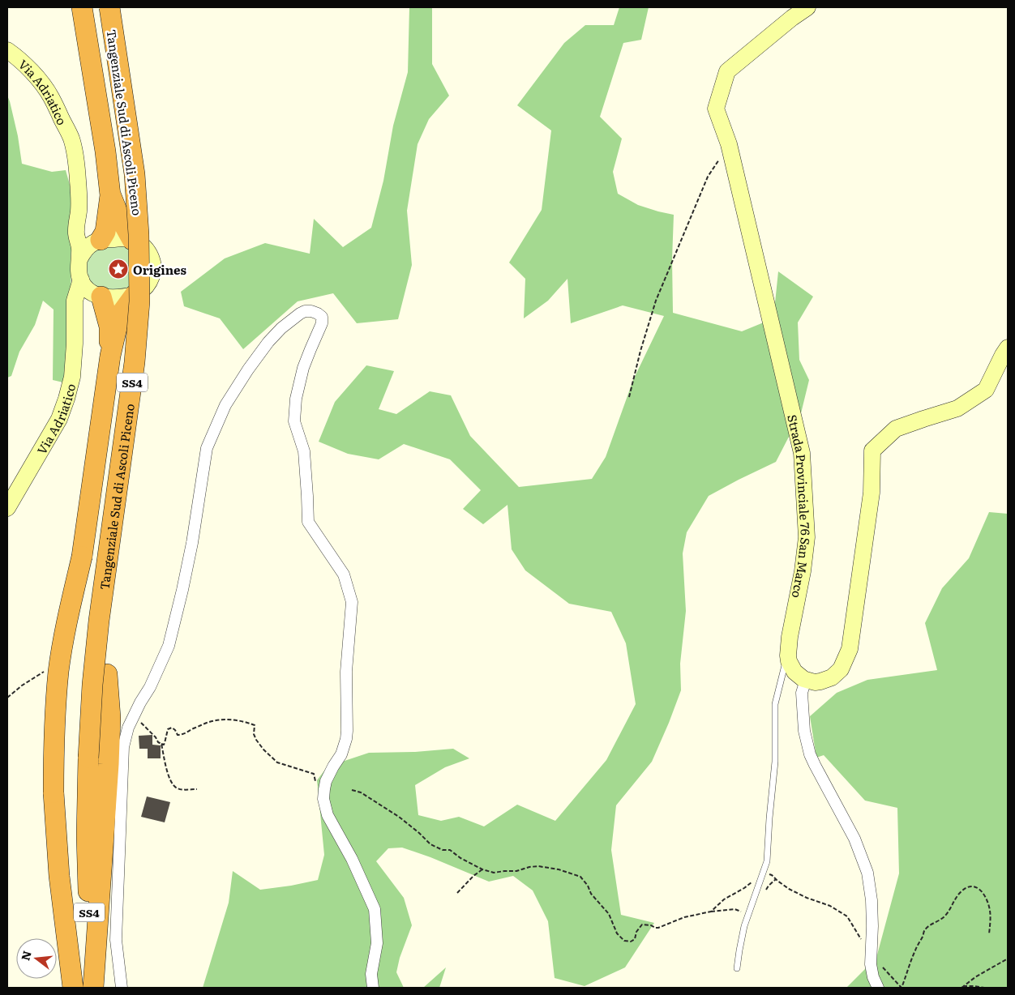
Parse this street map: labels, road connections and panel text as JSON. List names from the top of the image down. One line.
{"streets":{"highway":["Tangenziale Sud di Ascoli Piceno","SS4"],"street":["Via Adriatico","Strada Provinciale 76 San Marco"]},"places":{"place":["Origines"]},"north":"left"}
